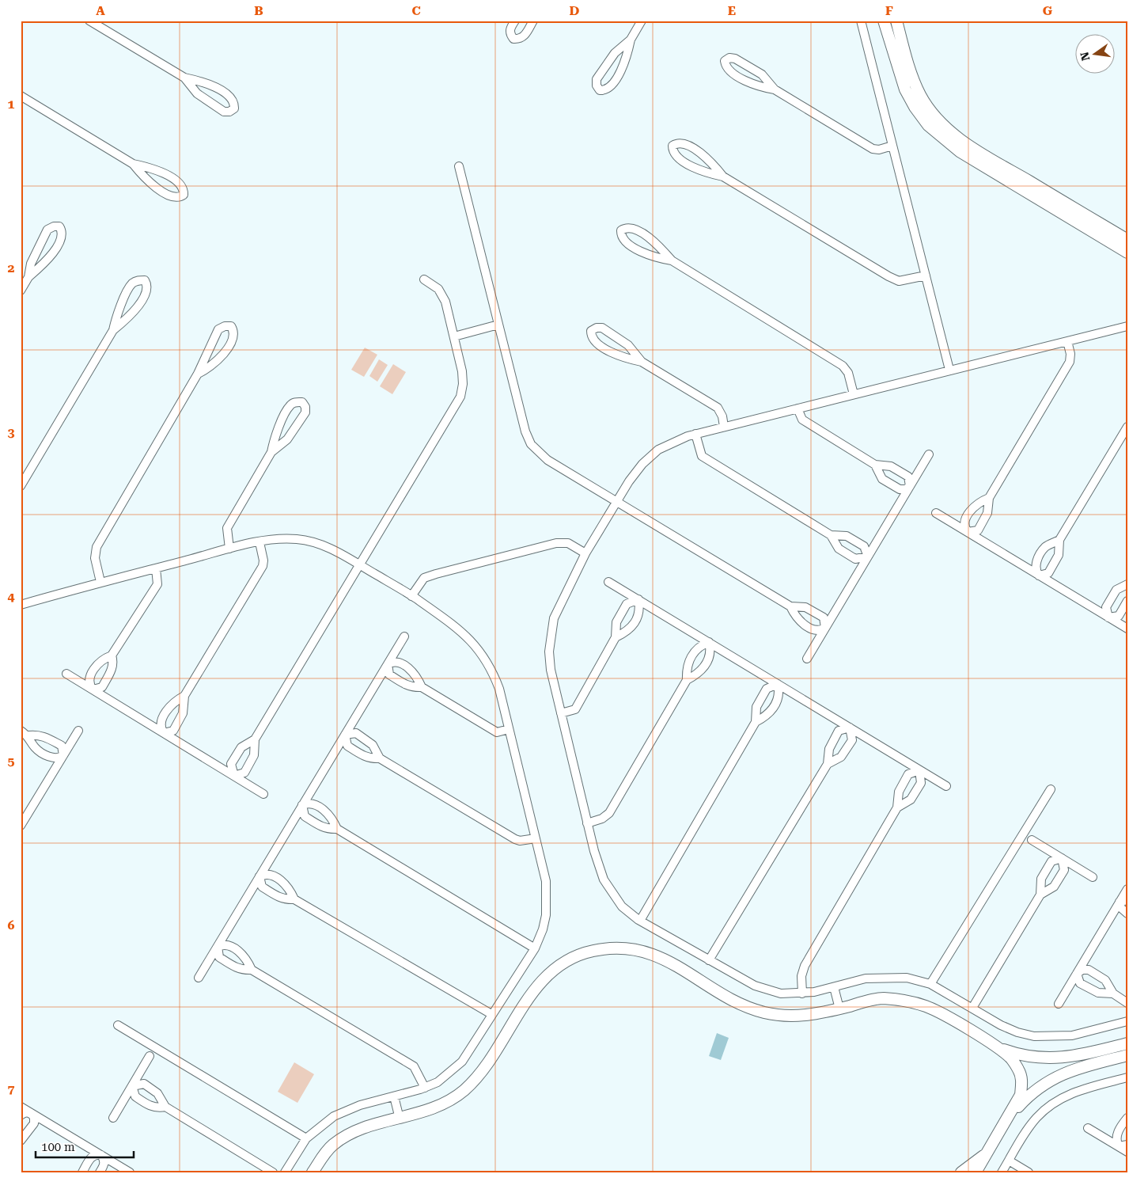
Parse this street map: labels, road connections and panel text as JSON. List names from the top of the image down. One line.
{"scale_bar":"100 m","north":"left","grid":{"columns":["A","B","C","D","E","F","G"],"rows":["1","2","3","4","5","6","7"]}}
